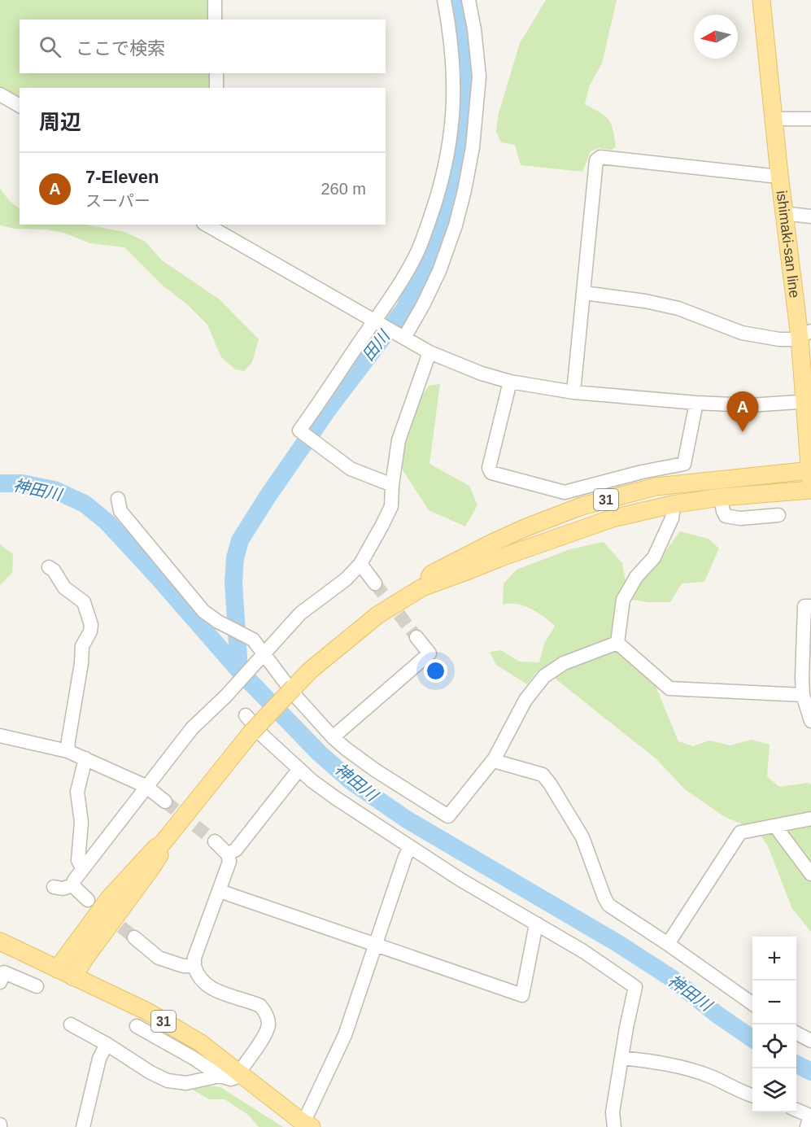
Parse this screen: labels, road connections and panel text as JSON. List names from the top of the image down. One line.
{"streets":{"main road":["ishimaki-san line","31"]},"crossings":[["ishimaki-san line","31"]],"water":["田川","神田川"],"north":"left","page":{"search":"ここで検索","heading":"周辺","list":[{"mark":"A","name":"7-Eleven","note":"スーパー","value":"260 m"}],"pins":"A","map_buttons":["+","−"]}}
